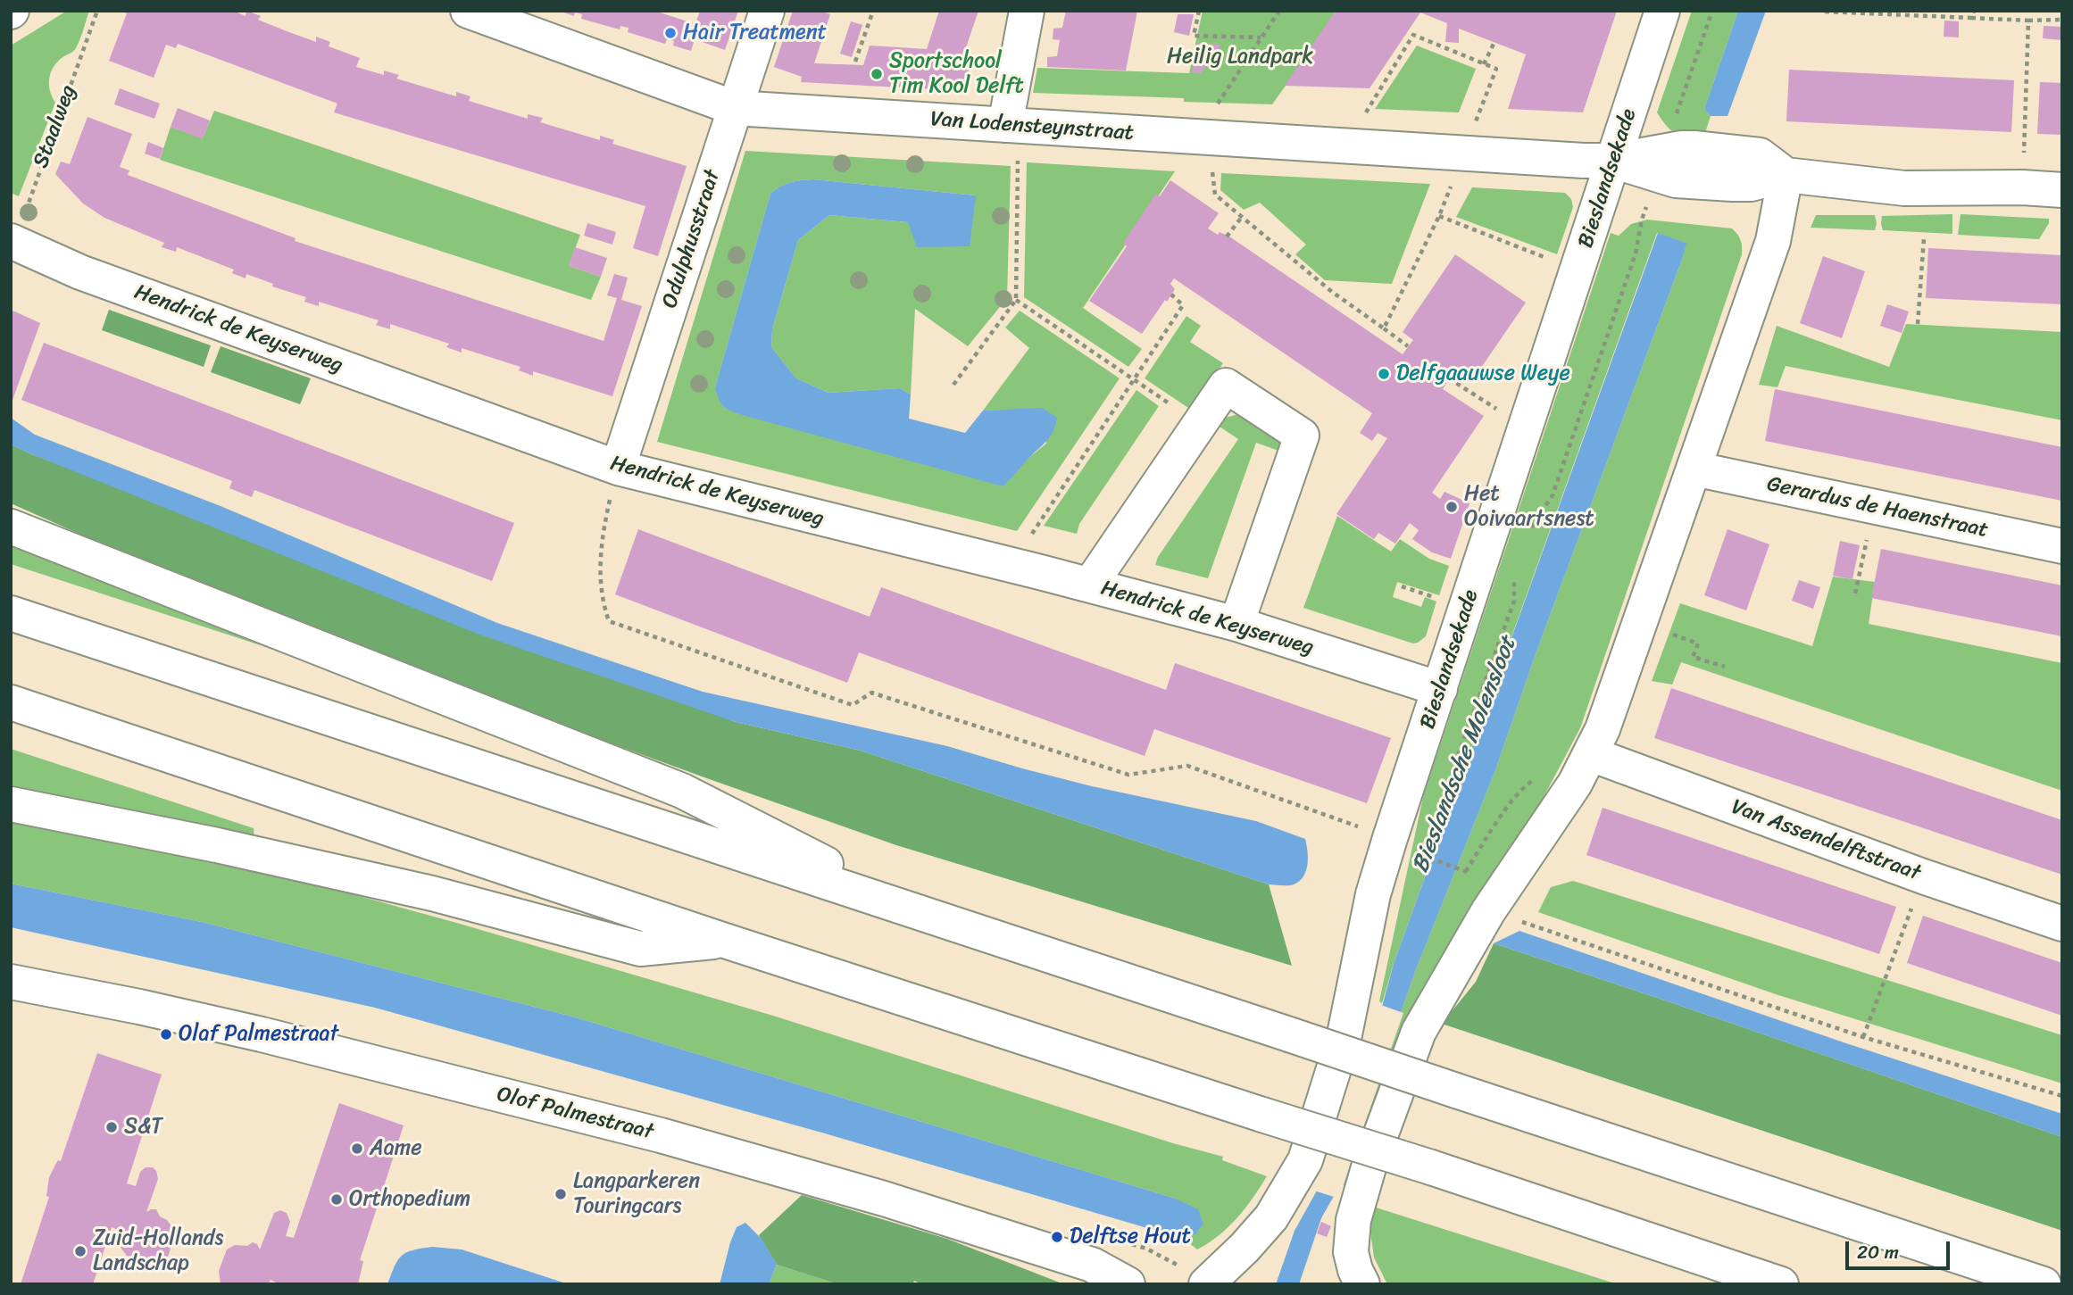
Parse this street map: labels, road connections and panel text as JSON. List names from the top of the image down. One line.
{"streets":{"main road":["Van Lodensteynstraat","Bieslandsekade","Odulphusstraat","Hendrick de Keyserweg","Gerardus de Haenstraat","Van Assendelftstraat","Olof Palmestraat"],"path":["Staalweg"]},"crossings":[["Staalweg","Hendrick de Keyserweg"],["Van Lodensteynstraat","Bieslandsekade"],["Van Lodensteynstraat","Odulphusstraat"],["Bieslandsekade","Hendrick de Keyserweg"],["Odulphusstraat","Hendrick de Keyserweg"]],"water":["Bieslandsche Molensloot"],"parks":["Heilig Landpark"],"places":["Hair Treatment","Sportschool Tim Kool Delft","Delfgaauwse Weye","Het Ooivaartsnest","Olaf Palmestraat","S&T","Aame","Langparkeren Touringcars","Orthopedium","Delftse Hout","Zuid-Hollands Landschap"],"scale_bar":"20 m"}
